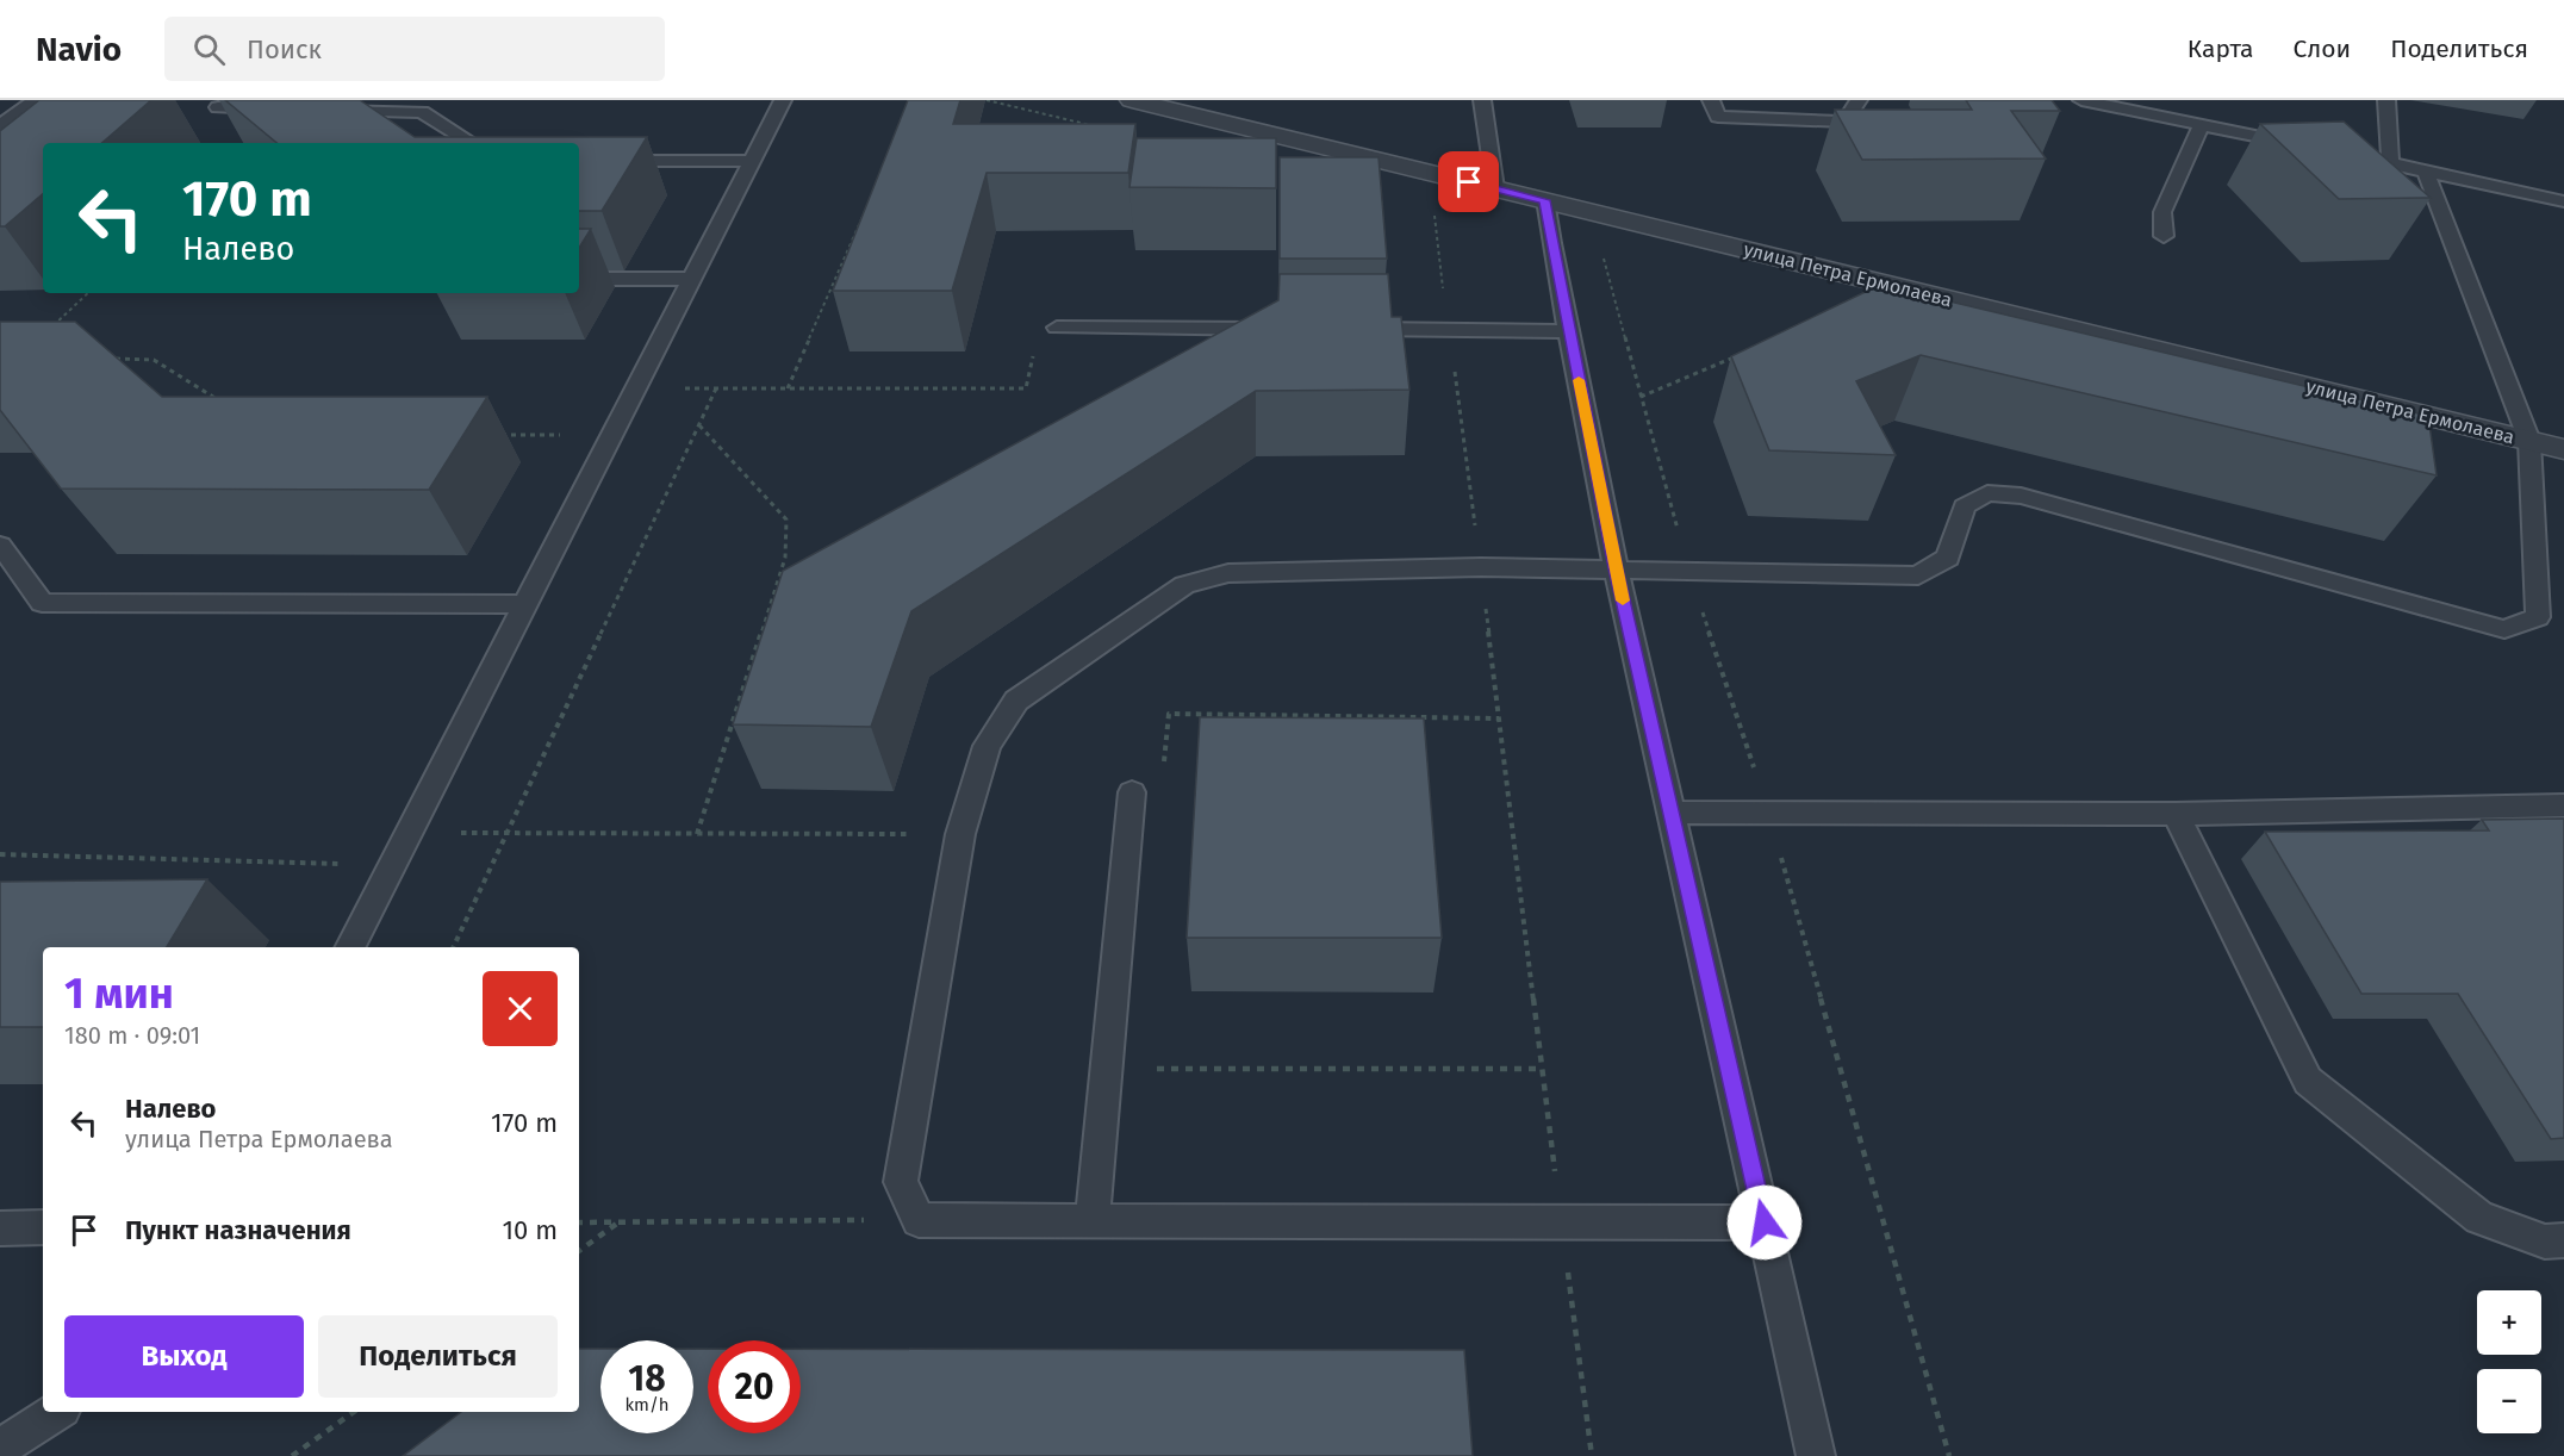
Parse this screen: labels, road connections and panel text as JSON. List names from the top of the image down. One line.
{"streets":{"street":["улица Петра Ермолаева"]},"page":{"header":"Navio","search":"Поиск","nav":["Карта","Слои","Поделиться"],"turn":["170 m","Налево"],"heading":["1 мин","180 m · 09:01"],"list":[{"name":"Налево","note":"улица Петра Ермолаева","value":"170 m"},{"name":"Пункт назначения","value":"10 m"}],"map_buttons":["+","−"],"buttons":["Выход","Поделиться"],"speed":"18 km/h","limit":"20"}}
